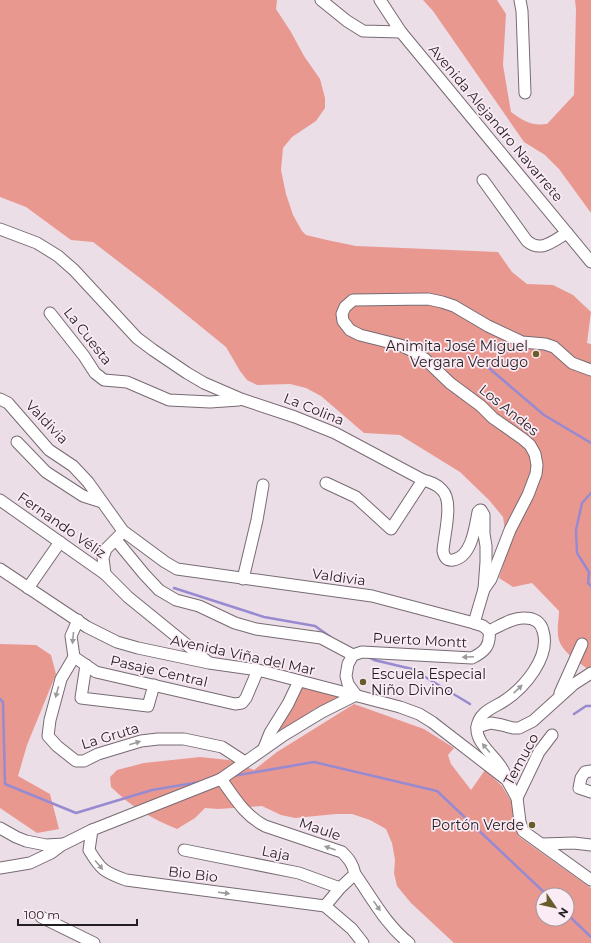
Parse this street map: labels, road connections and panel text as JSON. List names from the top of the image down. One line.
{"streets":{"street":["Avenida Alejandro Navarrete","La Cuesta","La Colina","Los Andes","Valdivia","Fernando Véliz","Puerto Montt","Avenida Viña del Mar","Pasaje Central","La Gruta","Temuco","Maule","Laja","Bio Bio"]},"crossings":[["La Cuesta","La Colina"],["La Colina","Los Andes"],["Los Andes","Valdivia"],["Valdivia","Fernando Véliz"],["Valdivia","Puerto Montt"],["Avenida Viña del Mar","Pasaje Central"],["Avenida Viña del Mar","Temuco"],["Pasaje Central","La Gruta"]],"one_way":["Bio Bio"],"places":["Animita José Miguel Vergara Verdugo","Escuela Especial Niño Divino","Portón Verde"],"scale_bar":"100 m","north":"bottom right"}
